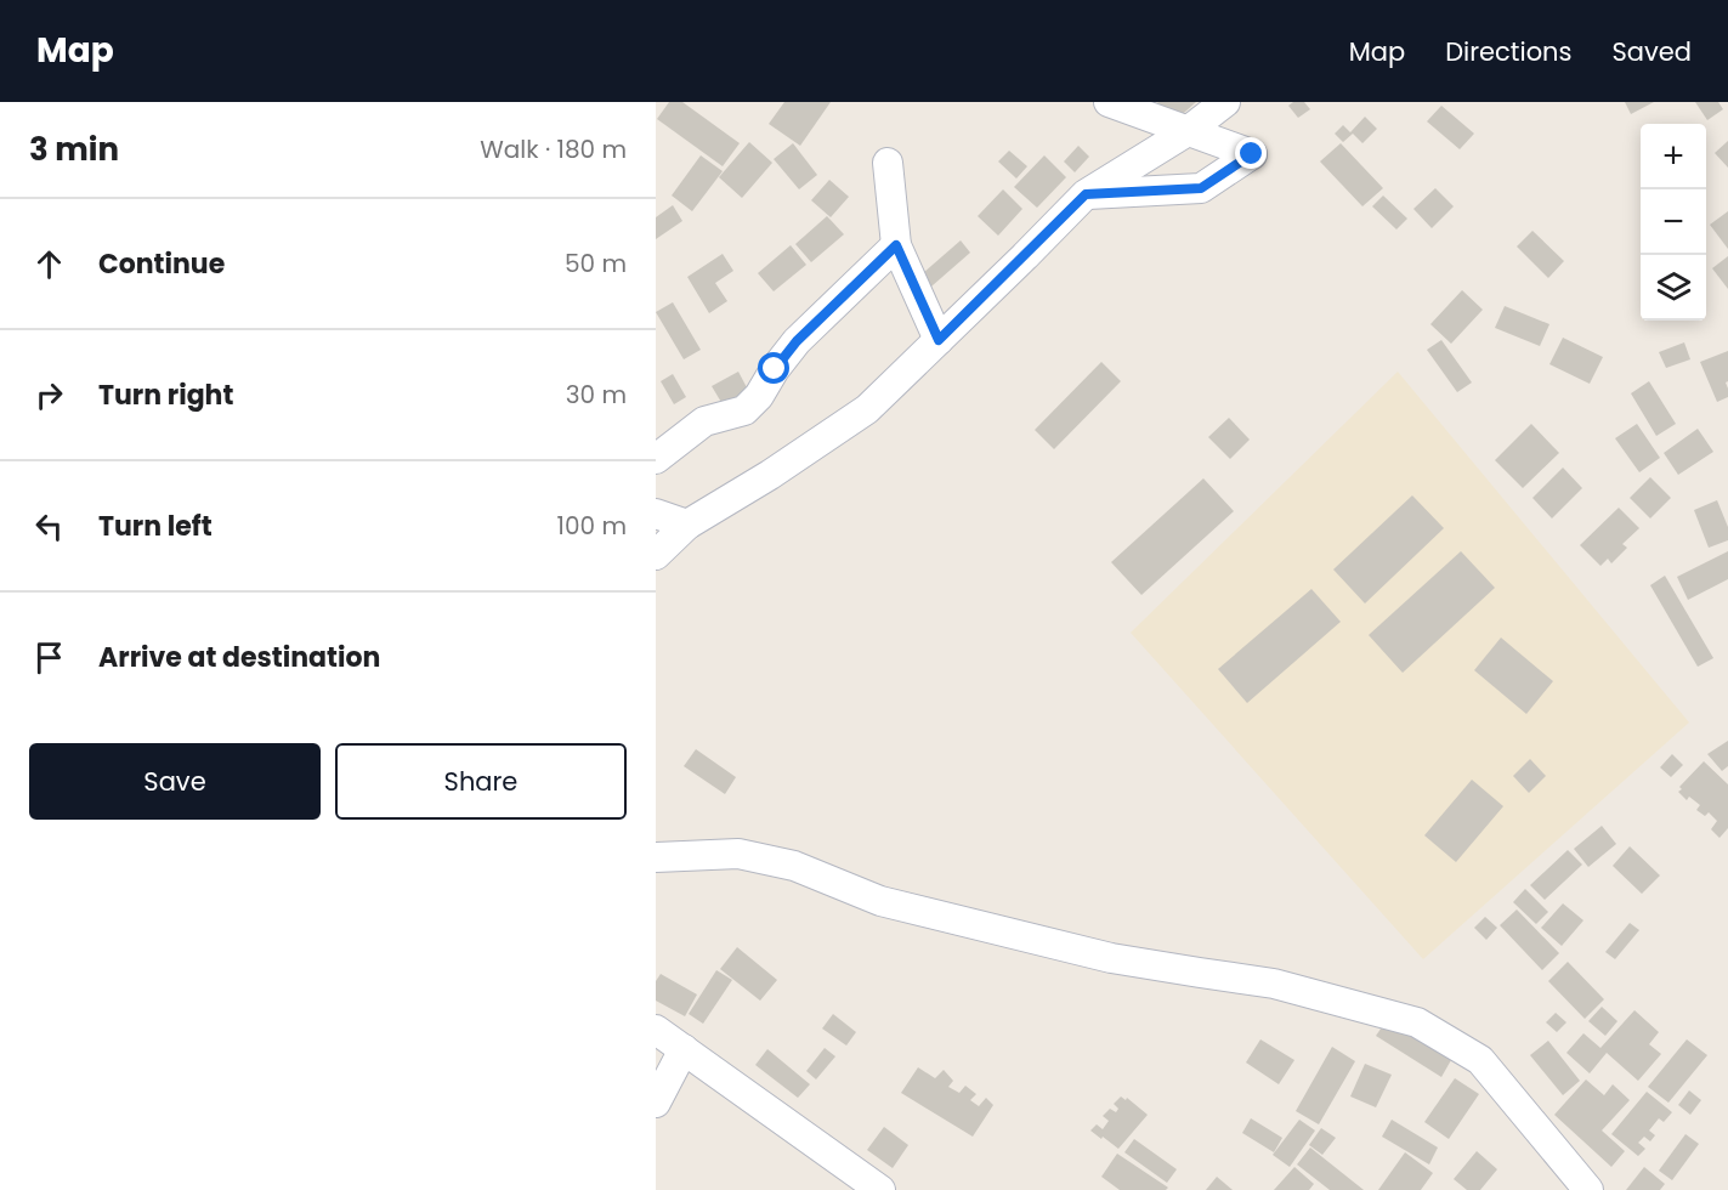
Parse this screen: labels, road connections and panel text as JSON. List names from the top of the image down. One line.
{"page":{"header":"Map","nav":["Map","Directions","Saved"],"heading":["3 min","Walk · 180 m"],"map_buttons":["+","−"],"list":[["Continue","50 m"],["Turn right","30 m"],["Turn left","100 m"],"Arrive at destination"],"buttons":["Save","Share"]}}
